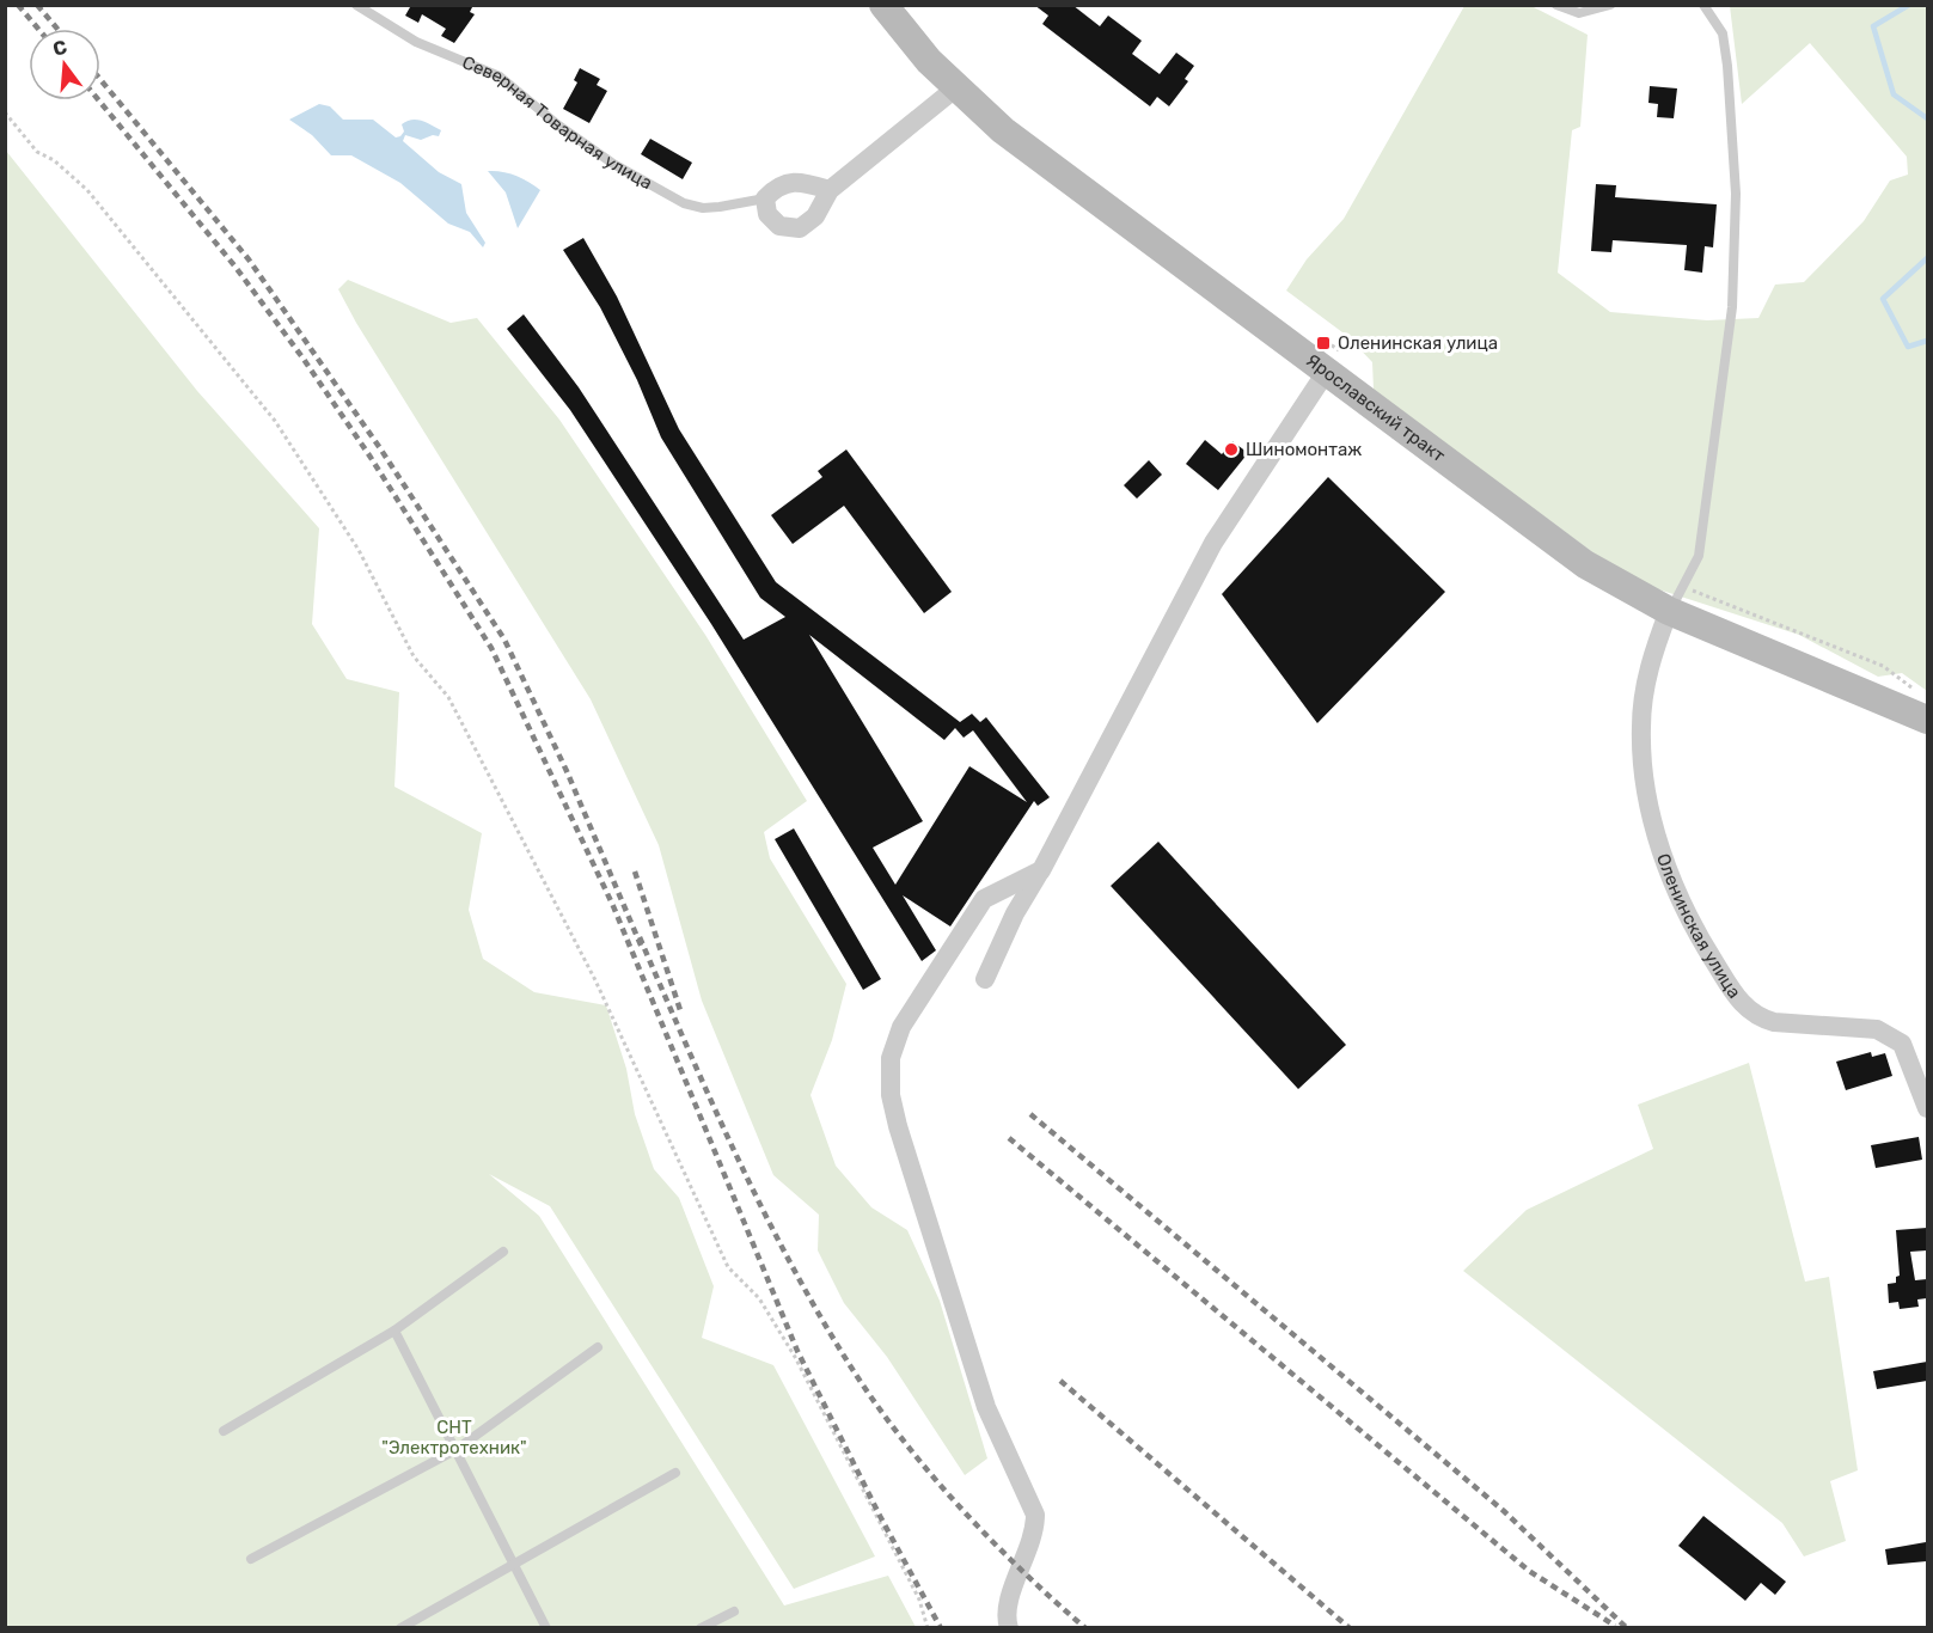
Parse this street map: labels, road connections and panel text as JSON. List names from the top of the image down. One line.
{"streets":{"street":["Северная Товарная улица","Ярославский тракт","Оленинская улица"]},"crossings":[["Ярославский тракт","Оленинская улица"]],"parks":["СНТ \"Электротехник\""],"places":{"transit":["Оленинская улица"],"other":["Шиномонтаж"]},"north":"top"}
